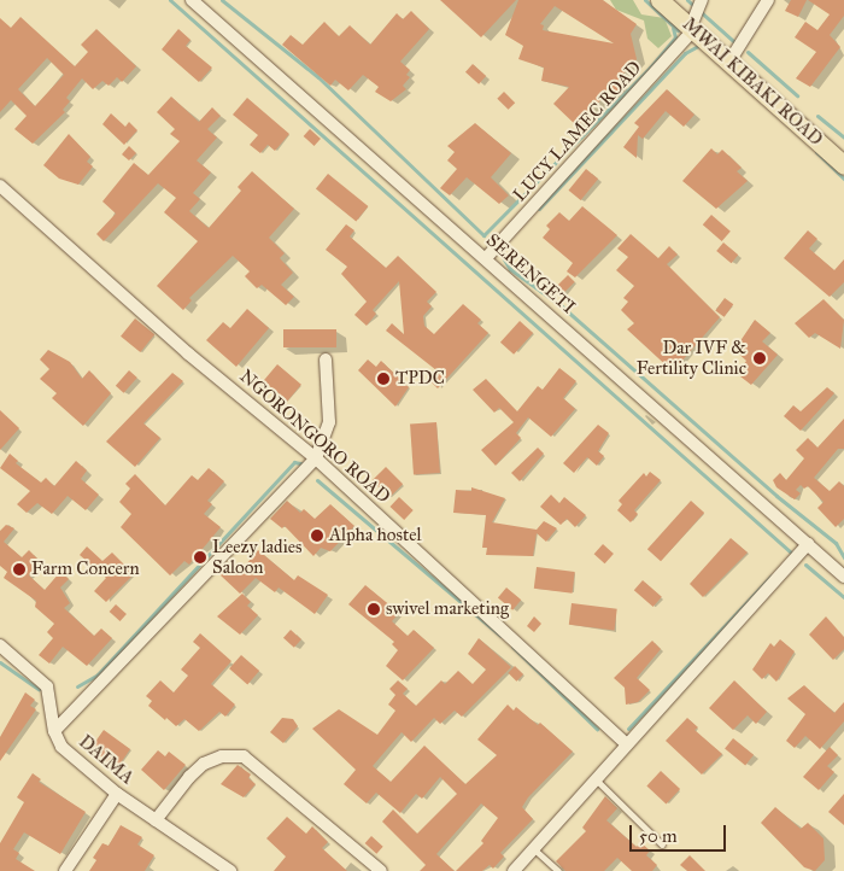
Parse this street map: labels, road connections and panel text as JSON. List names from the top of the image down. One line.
{"streets":{"main road":["MWAI KIBAKI ROAD"],"street":["LUCY LAMEC ROAD","SERENGETI","NGORONGORO ROAD","DAIMA"]},"crossings":[["MWAI KIBAKI ROAD","LUCY LAMEC ROAD"],["LUCY LAMEC ROAD","SERENGETI"]],"places":["Dar IVF & Fertility Clinic","TPDC","Alpha hostel","Leezy ladies Saloon","Farm Concern","swivel marketing"],"scale_bar":"50 m"}
